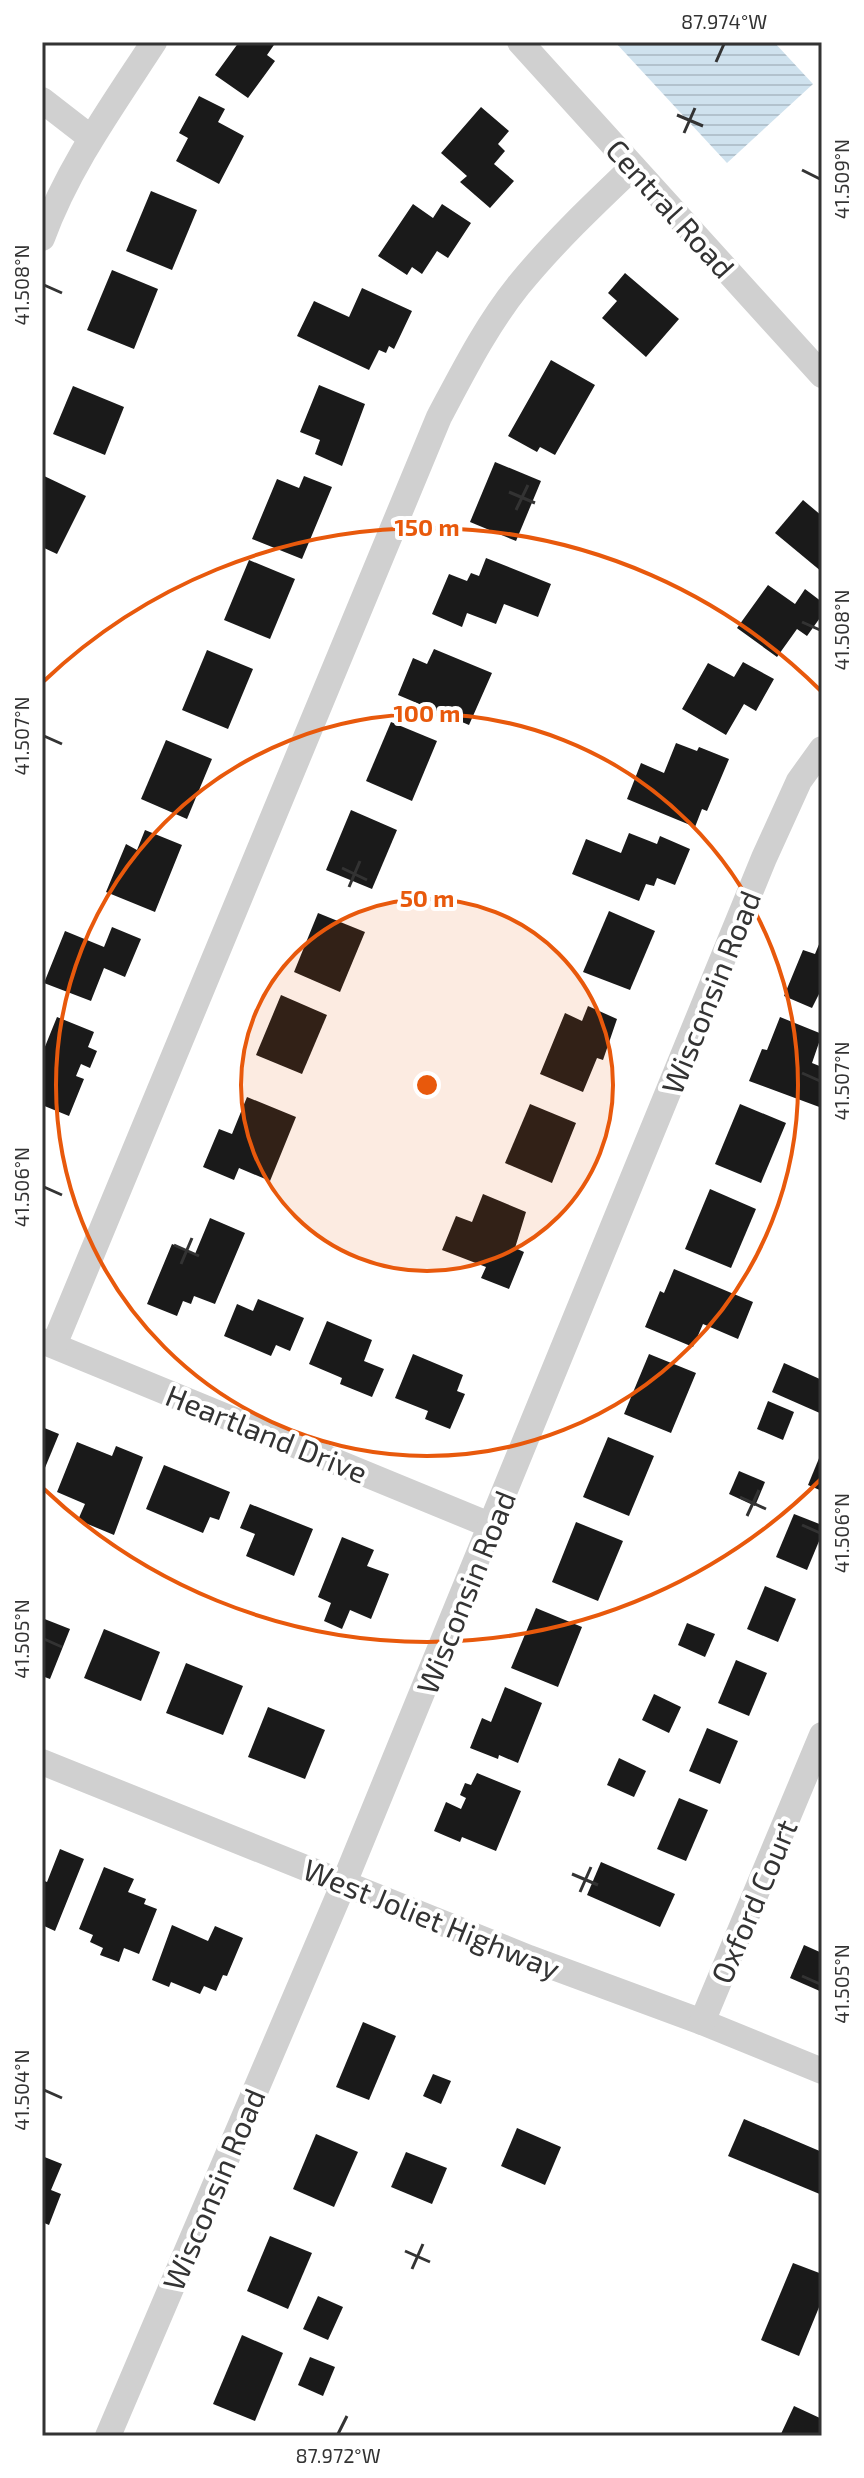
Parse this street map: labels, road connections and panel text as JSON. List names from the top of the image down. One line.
{"streets":{"street":["Central Road","Wisconsin Road","Heartland Drive","Oxford Court","West Joliet Highway"]},"crossings":[["Wisconsin Road","Heartland Drive"],["Wisconsin Road","West Joliet Highway"],["Oxford Court","West Joliet Highway"]],"coordinates":["87.974°W","41.509°N","41.508°N","41.507°N","41.506°N","41.505°N","41.504°N","87.972°W"],"rings":["150 m","100 m","50 m"]}
